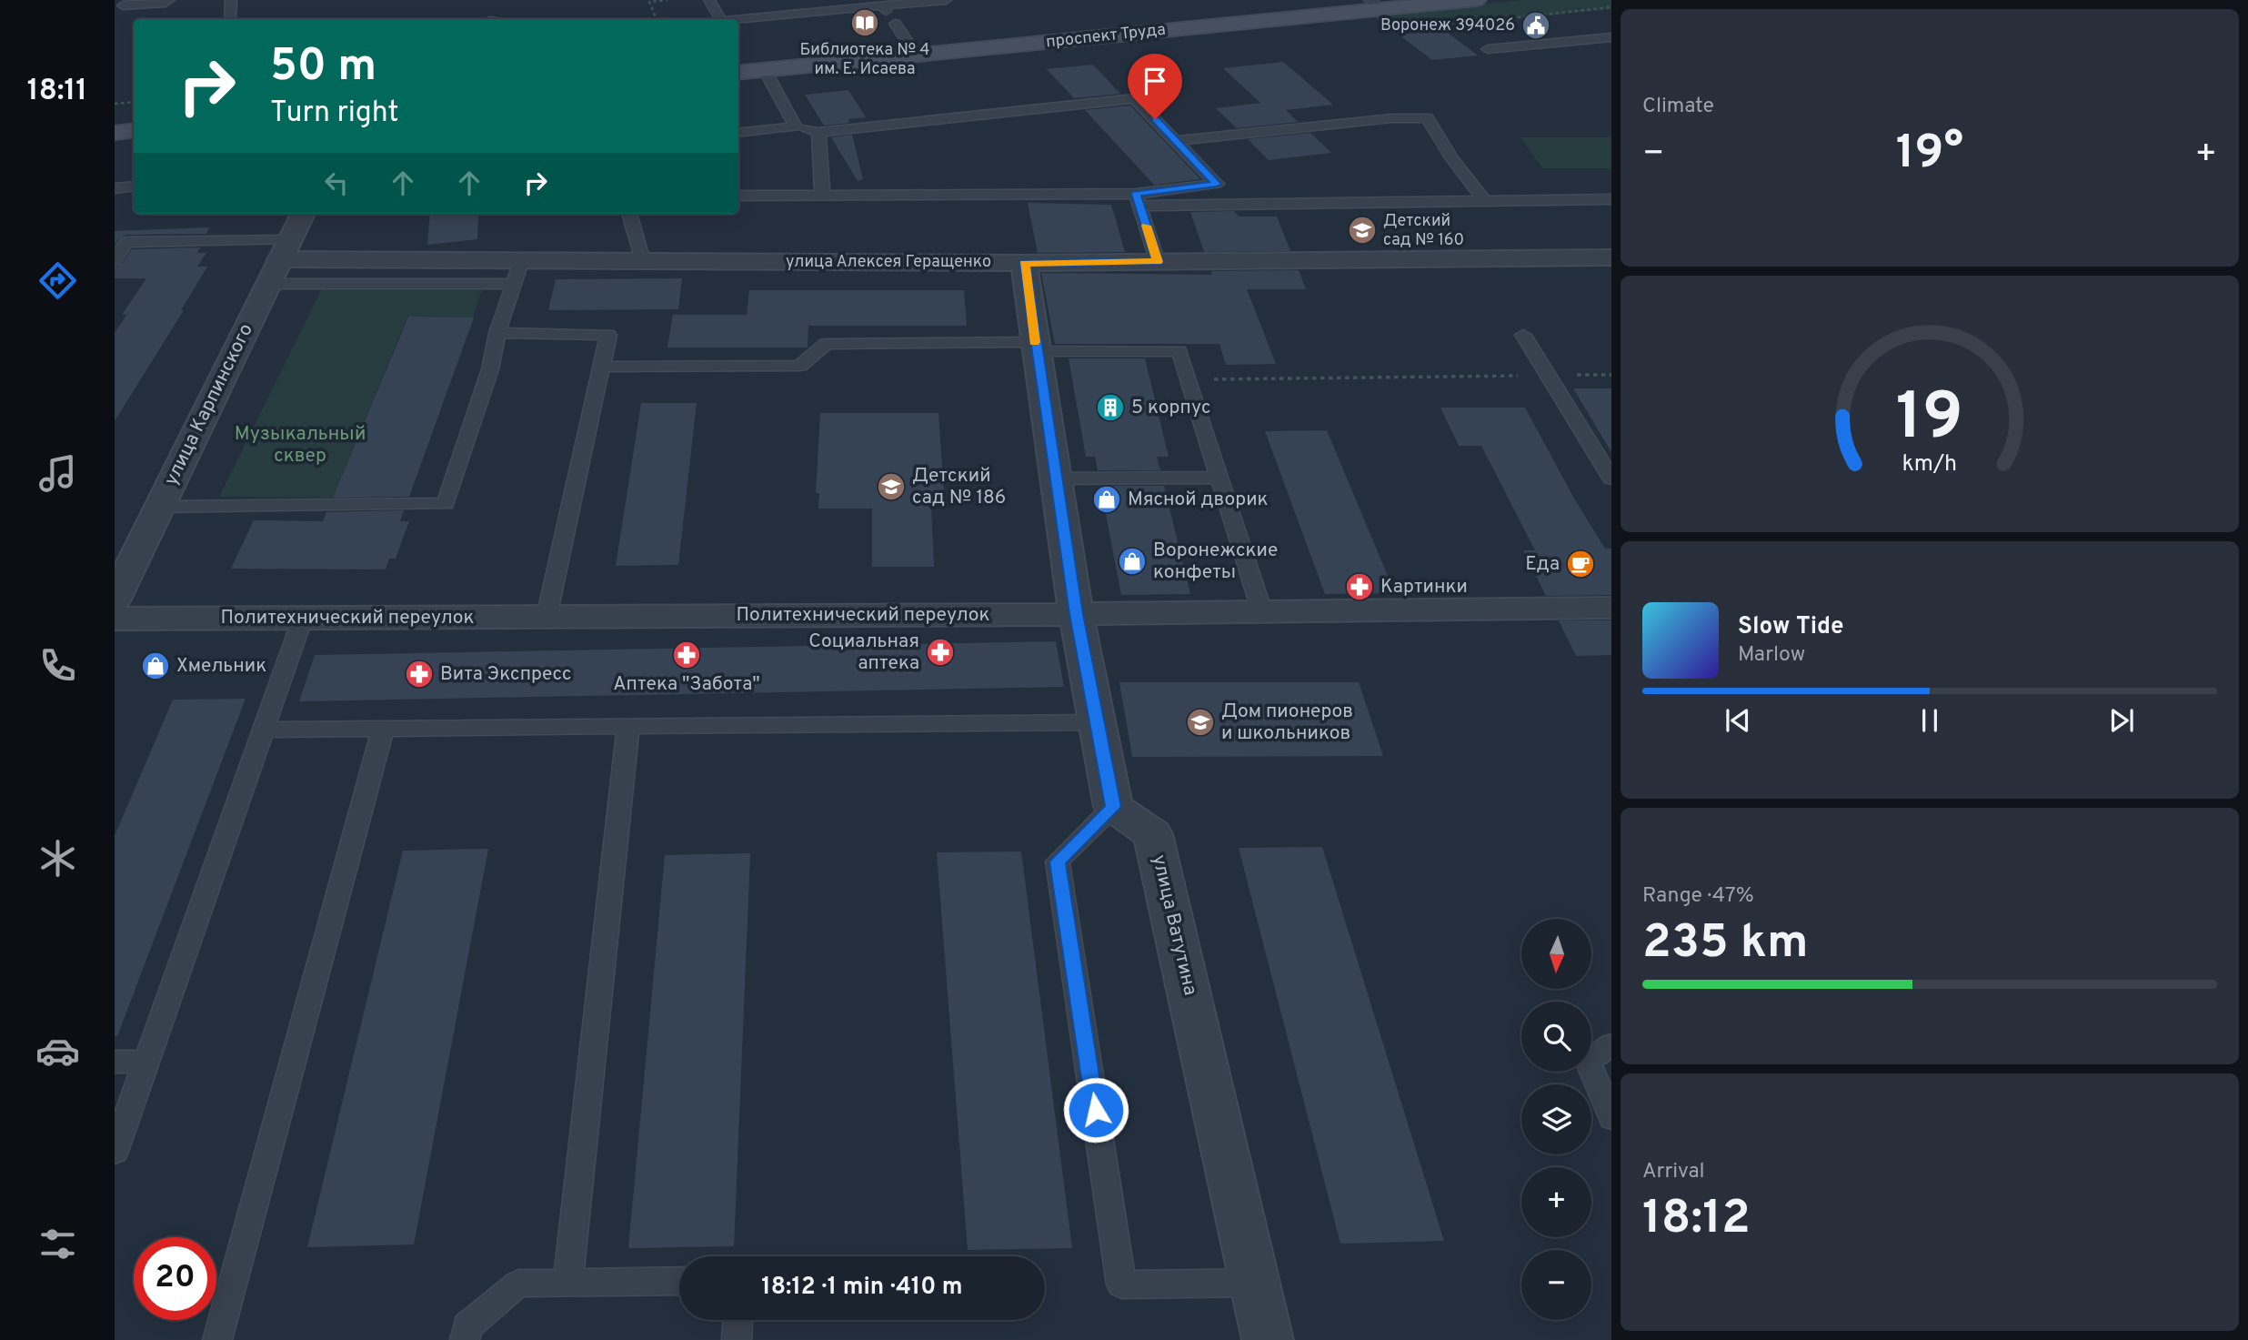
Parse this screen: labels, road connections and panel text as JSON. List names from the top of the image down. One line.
{"streets":{"main road":["проспект Труда"],"street":["улица Алексея Геращенко","улица Карпинского","Политехнический переулок","улица Ватутина"]},"crossings":[["улица Алексея Геращенко","улица Карпинского"]],"parks":["Музыкальный сквер"],"places":{"library":["Библиотека № 4 им. Е. Исаева"],"public building":["Воронеж 394026"],"school or university":["Детский сад № 160","Детский сад № 186","Дом пионеров и школьников"],"building":["5 корпус"],"shop":["Мясной дворик","Воронежские конфеты","Хмельник"],"cafe":["Еда"],"pharmacy":["Картинки","Социальная аптека","Аптека \"Забота\"","Вита Экспресс"]},"north":"bottom","page":{"tabs":"18:11","tile":["Climate",["Range · 47%","235 km"],["Arrival","18:12"]],"turn":["50 m","Turn right"],"heat":["−","19°","+"],"song":["Slow Tide","Marlow"],"map_buttons":["+","−"],"limit":"20","trip":"18:12 · 1 min · 410 m","gauge":["19","km/h"]}}
